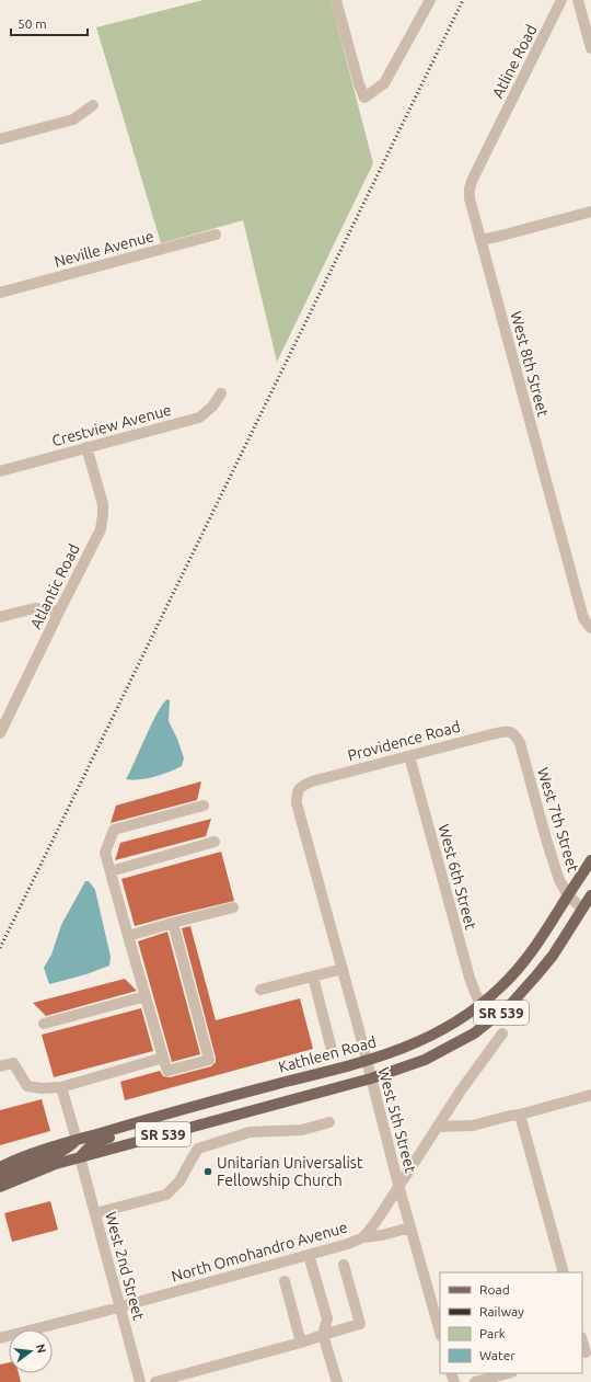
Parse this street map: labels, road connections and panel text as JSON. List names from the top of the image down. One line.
{"streets":{"main road":["SR 539","Kathleen Road"],"street":["Atline Road","Neville Avenue","West 8th Street","Crestview Avenue","Atlantic Road","Providence Road","West 7th Street","West 6th Street","West 5th Street","North Omohandro Avenue","West 2nd Street"]},"crossings":[["Atline Road","West 8th Street"],["Crestview Avenue","Atlantic Road"],["Providence Road","West 7th Street"],["Providence Road","West 6th Street"],["Providence Road","West 5th Street"],["West 7th Street","SR 539"],["West 7th Street","Kathleen Road"],["West 6th Street","Kathleen Road"],["SR 539","West 5th Street"],["SR 539","West 2nd Street"],["Kathleen Road","West 5th Street"],["West 5th Street","North Omohandro Avenue"],["North Omohandro Avenue","West 2nd Street"]],"places":["Unitarian Universalist Fellowship Church"],"legend":["Road","Railway","Park","Water"],"scale_bar":"50 m","north":"right"}
